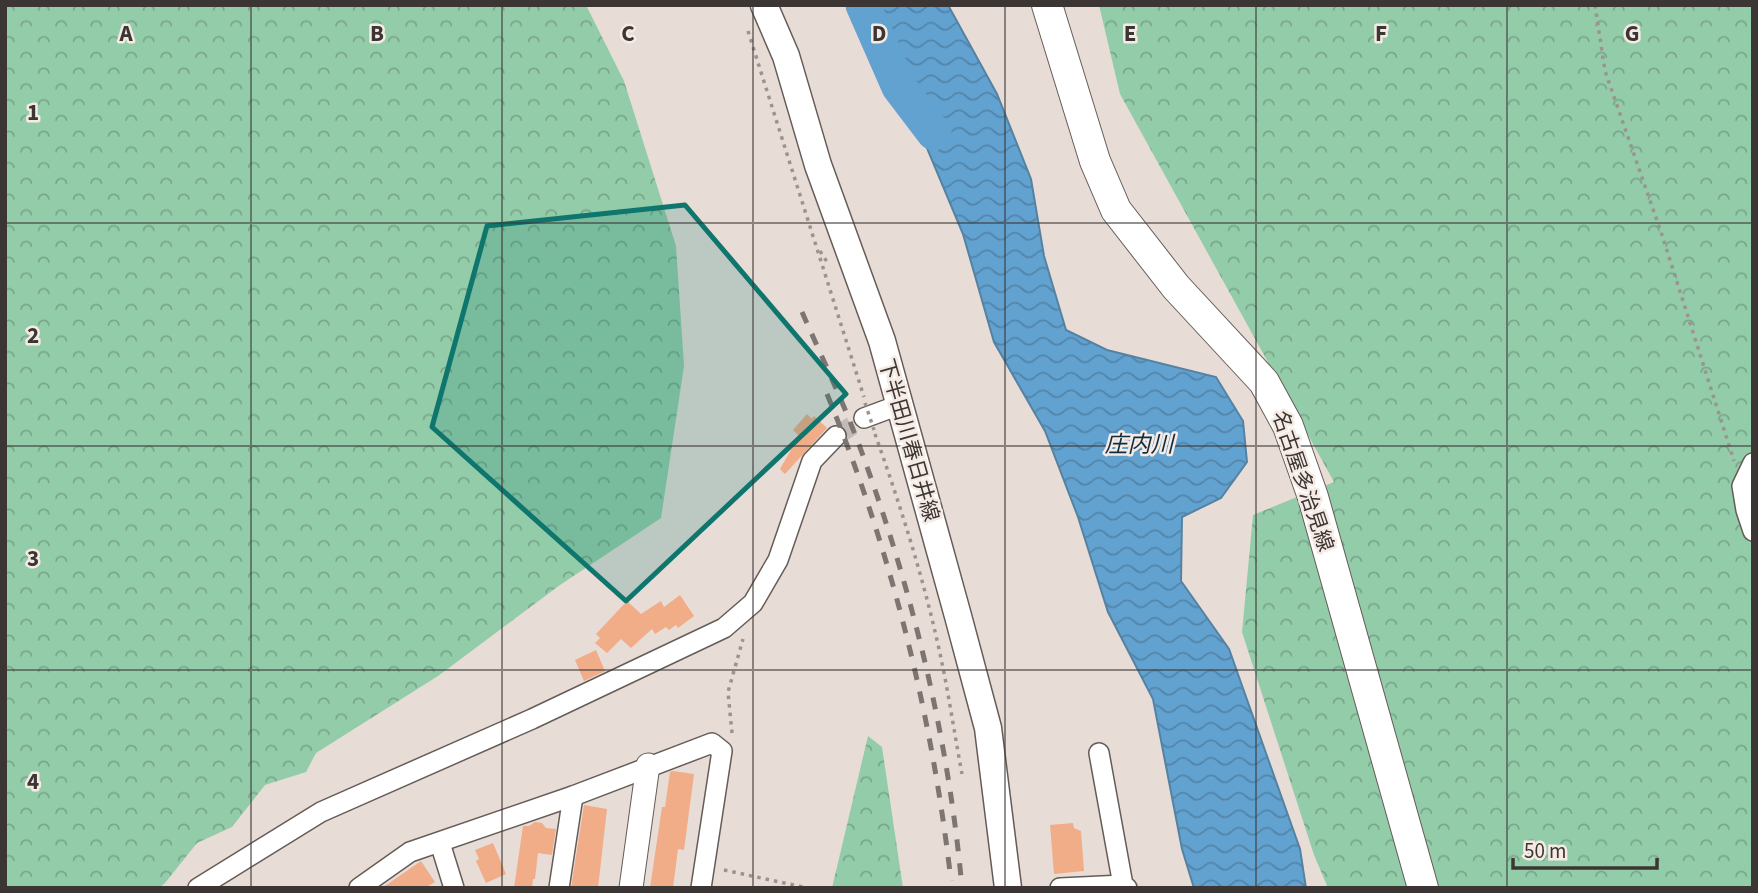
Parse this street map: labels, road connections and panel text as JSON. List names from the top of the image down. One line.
{"streets":{"main road":["下半田川春日井線","名古屋多治見線"]},"water":["庄内川"],"scale_bar":"50 m","grid":{"columns":["A","B","C","D","E","F","G"],"rows":["1","2","3","4"]}}
